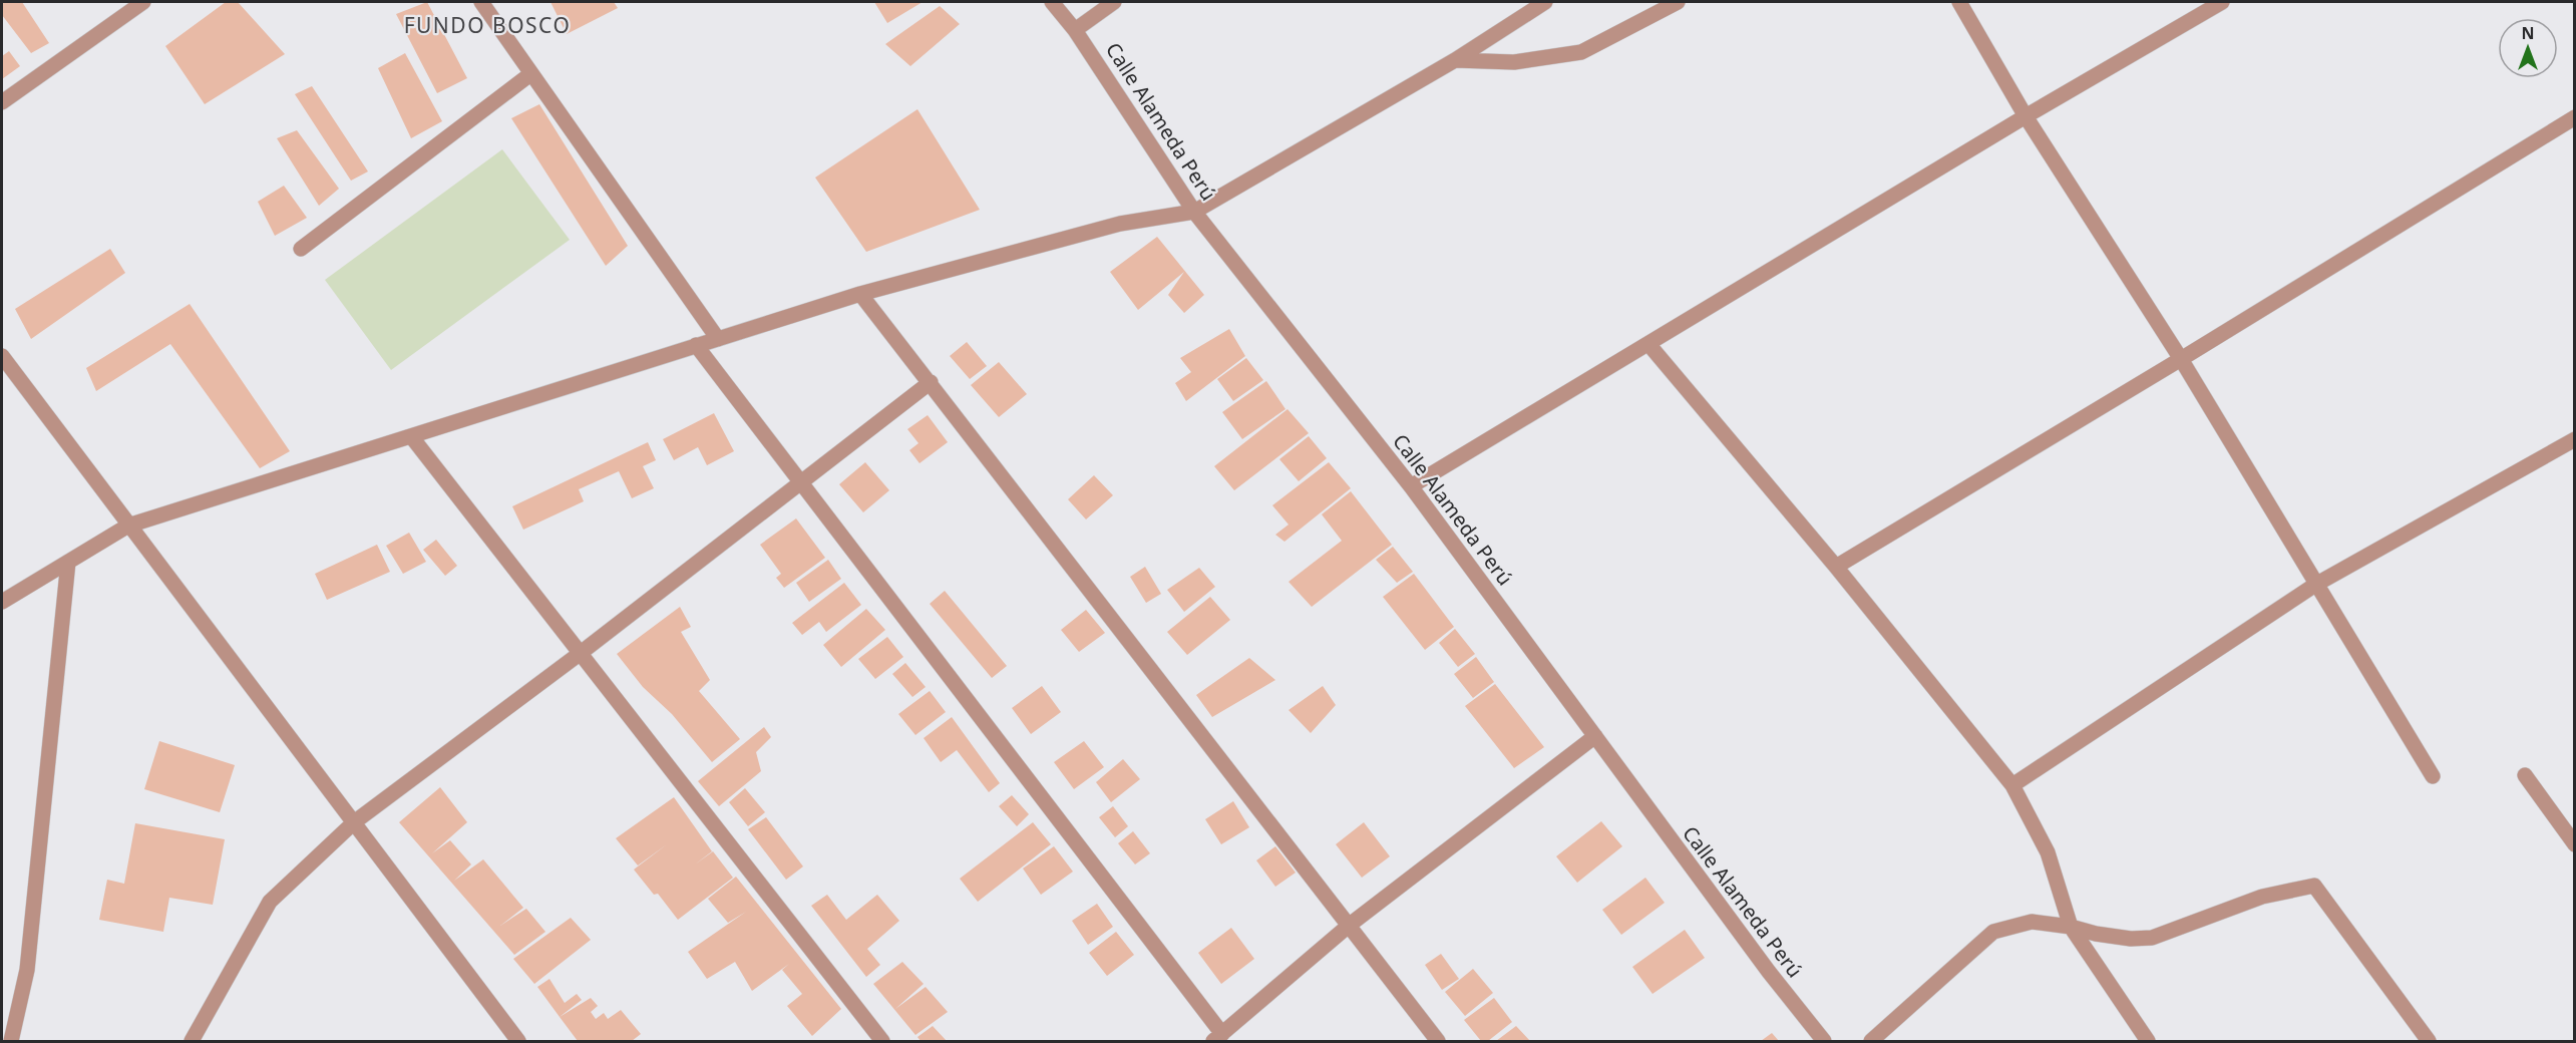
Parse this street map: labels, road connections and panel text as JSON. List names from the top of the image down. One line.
{"streets":{"street":["Calle Alameda Perú"]},"districts":["FUNDO BOSCO"],"north":"top"}
